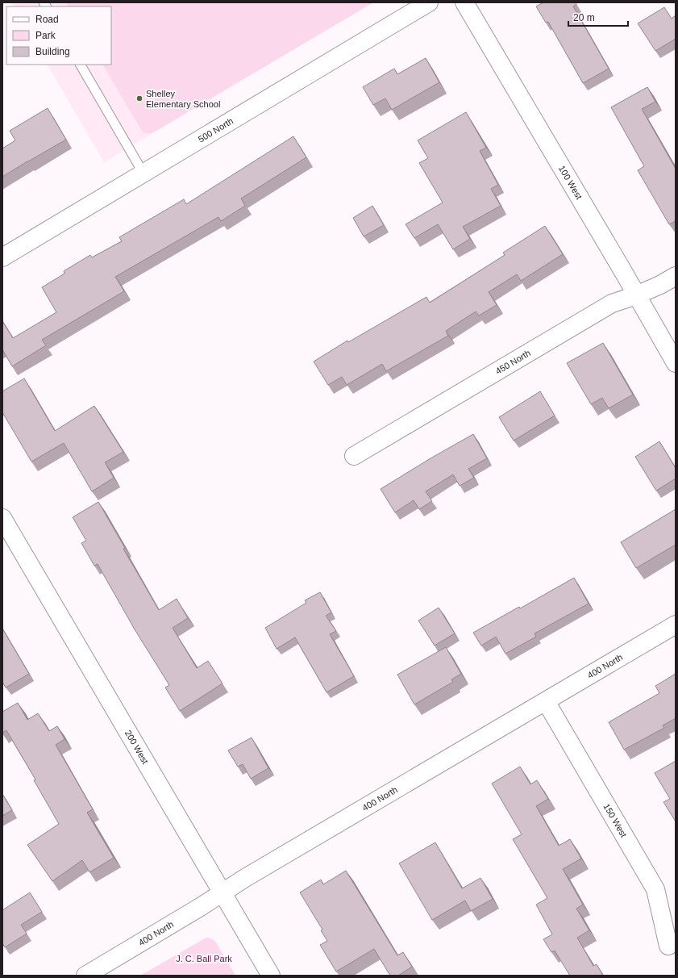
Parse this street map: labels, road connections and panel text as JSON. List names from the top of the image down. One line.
{"streets":{"street":["500 North","100 West","450 North","400 North","200 West","150 West"]},"crossings":[["100 West","450 North"],["400 North","200 West"],["400 North","150 West"]],"parks":["J. C. Ball Park"],"places":["Shelley Elementary School"],"legend":["Road","Park","Building"],"scale_bar":"20 m"}
